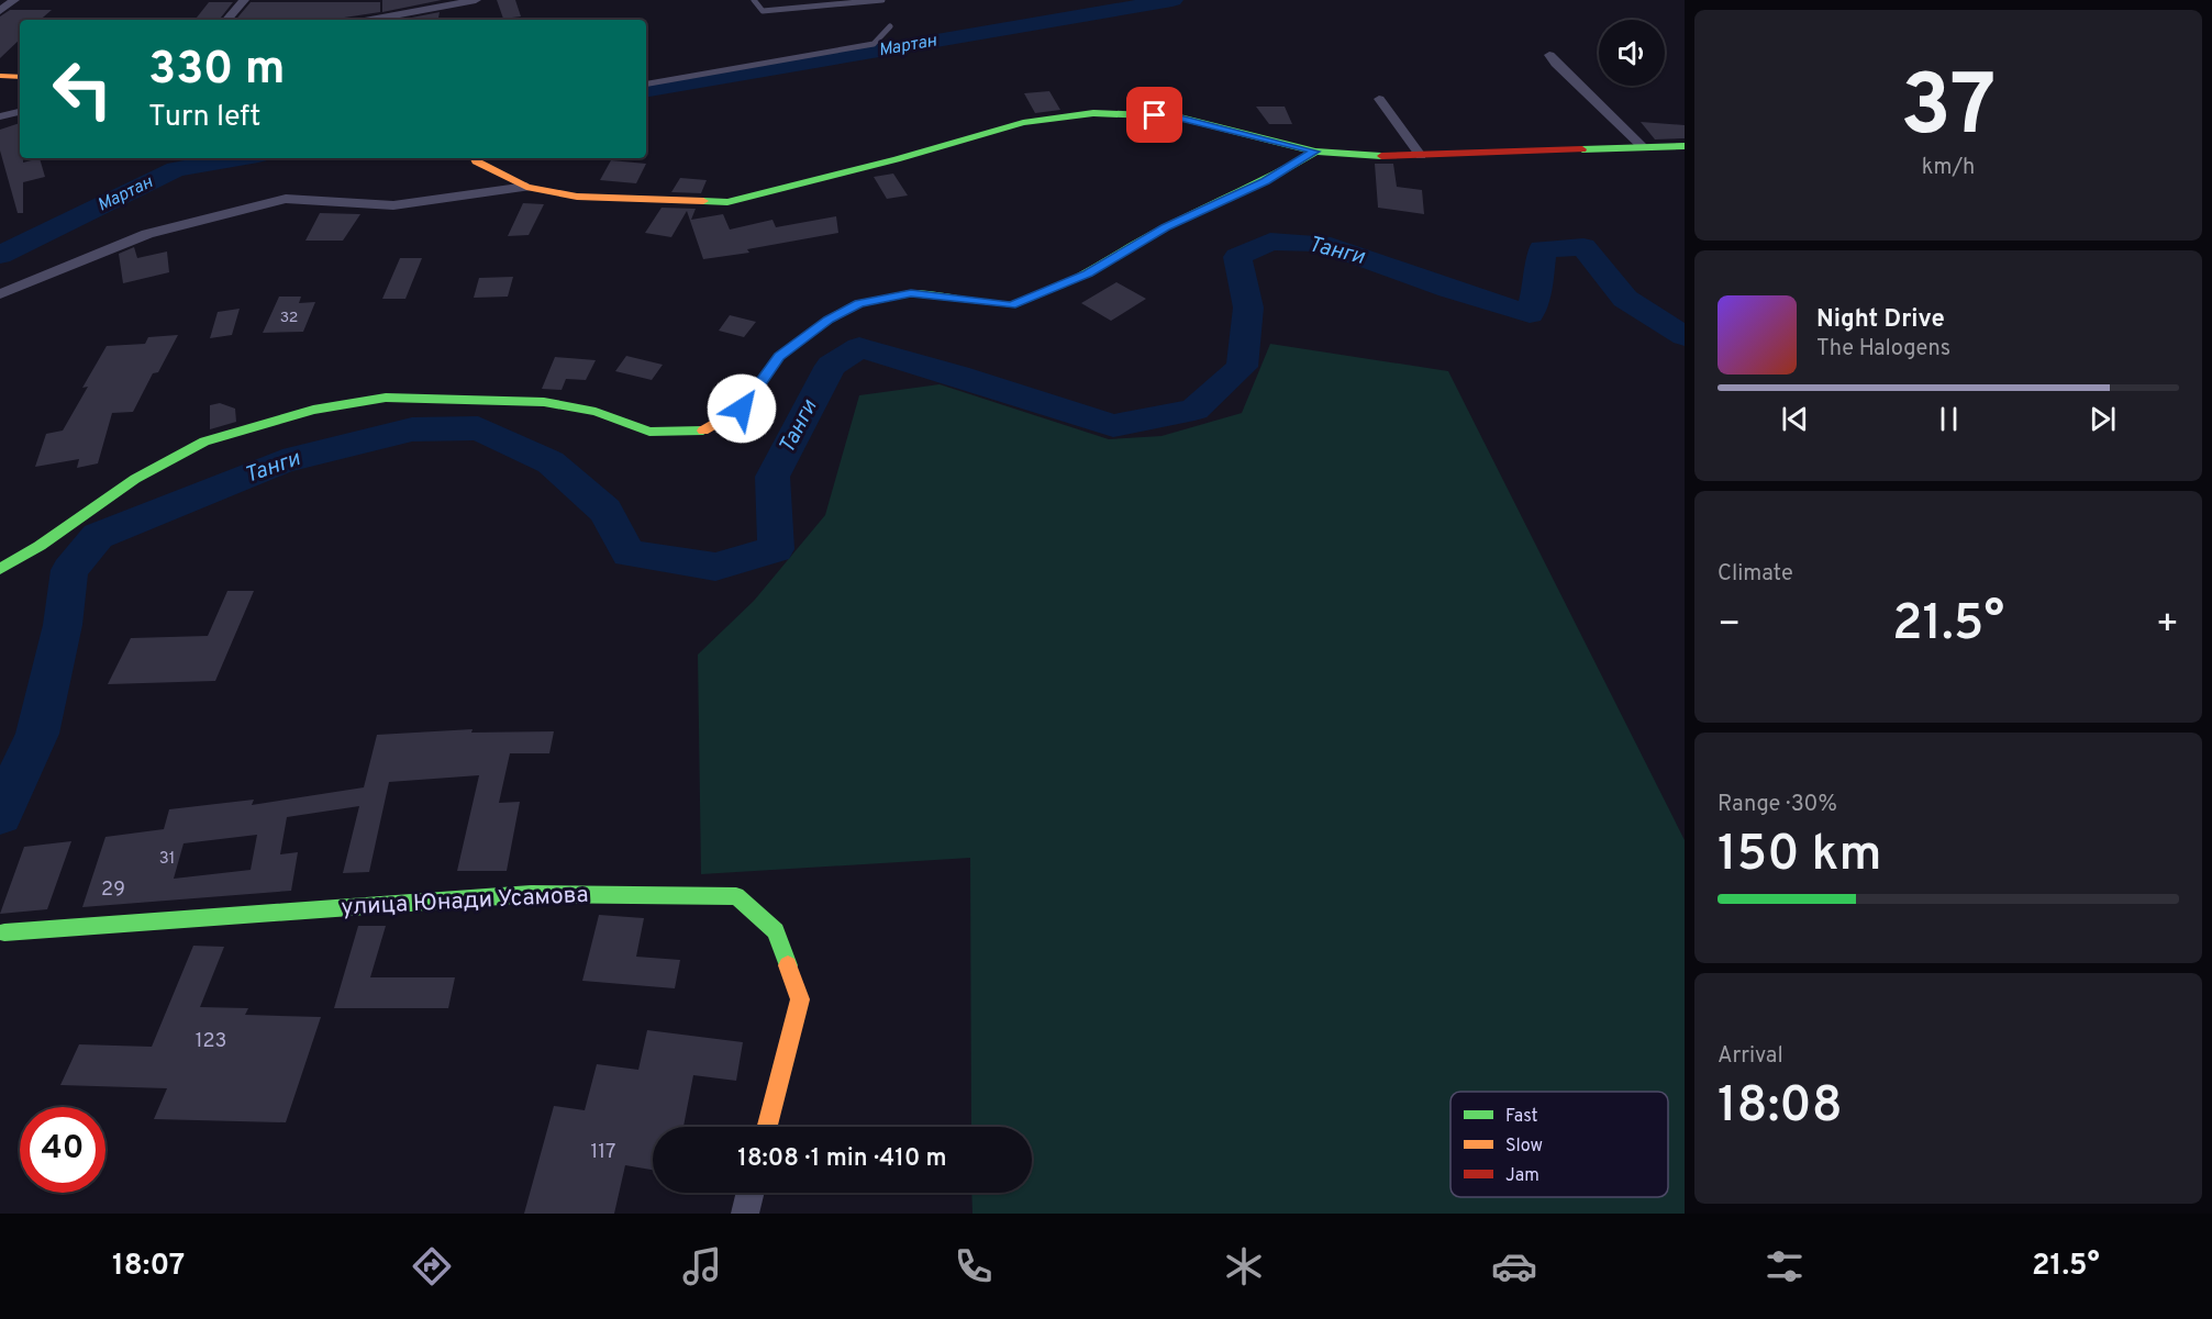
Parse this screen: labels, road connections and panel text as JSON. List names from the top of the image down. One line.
{"streets":{"street":["улица Юнади Усамова"]},"water":["Мартан","Танги"],"house_numbers":["32","31","29","123","117"],"legend":["Fast","Slow","Jam"],"page":{"tile":[["37","km/h"],"Climate",["Range · 30%","150 km"],["Arrival","18:08"]],"turn":["330 m","Turn left"],"song":["Night Drive","The Halogens"],"heat":["−","21.5°","+"],"limit":"40","trip":"18:08 · 1 min · 410 m","tabs":["18:07","21.5°"]}}
